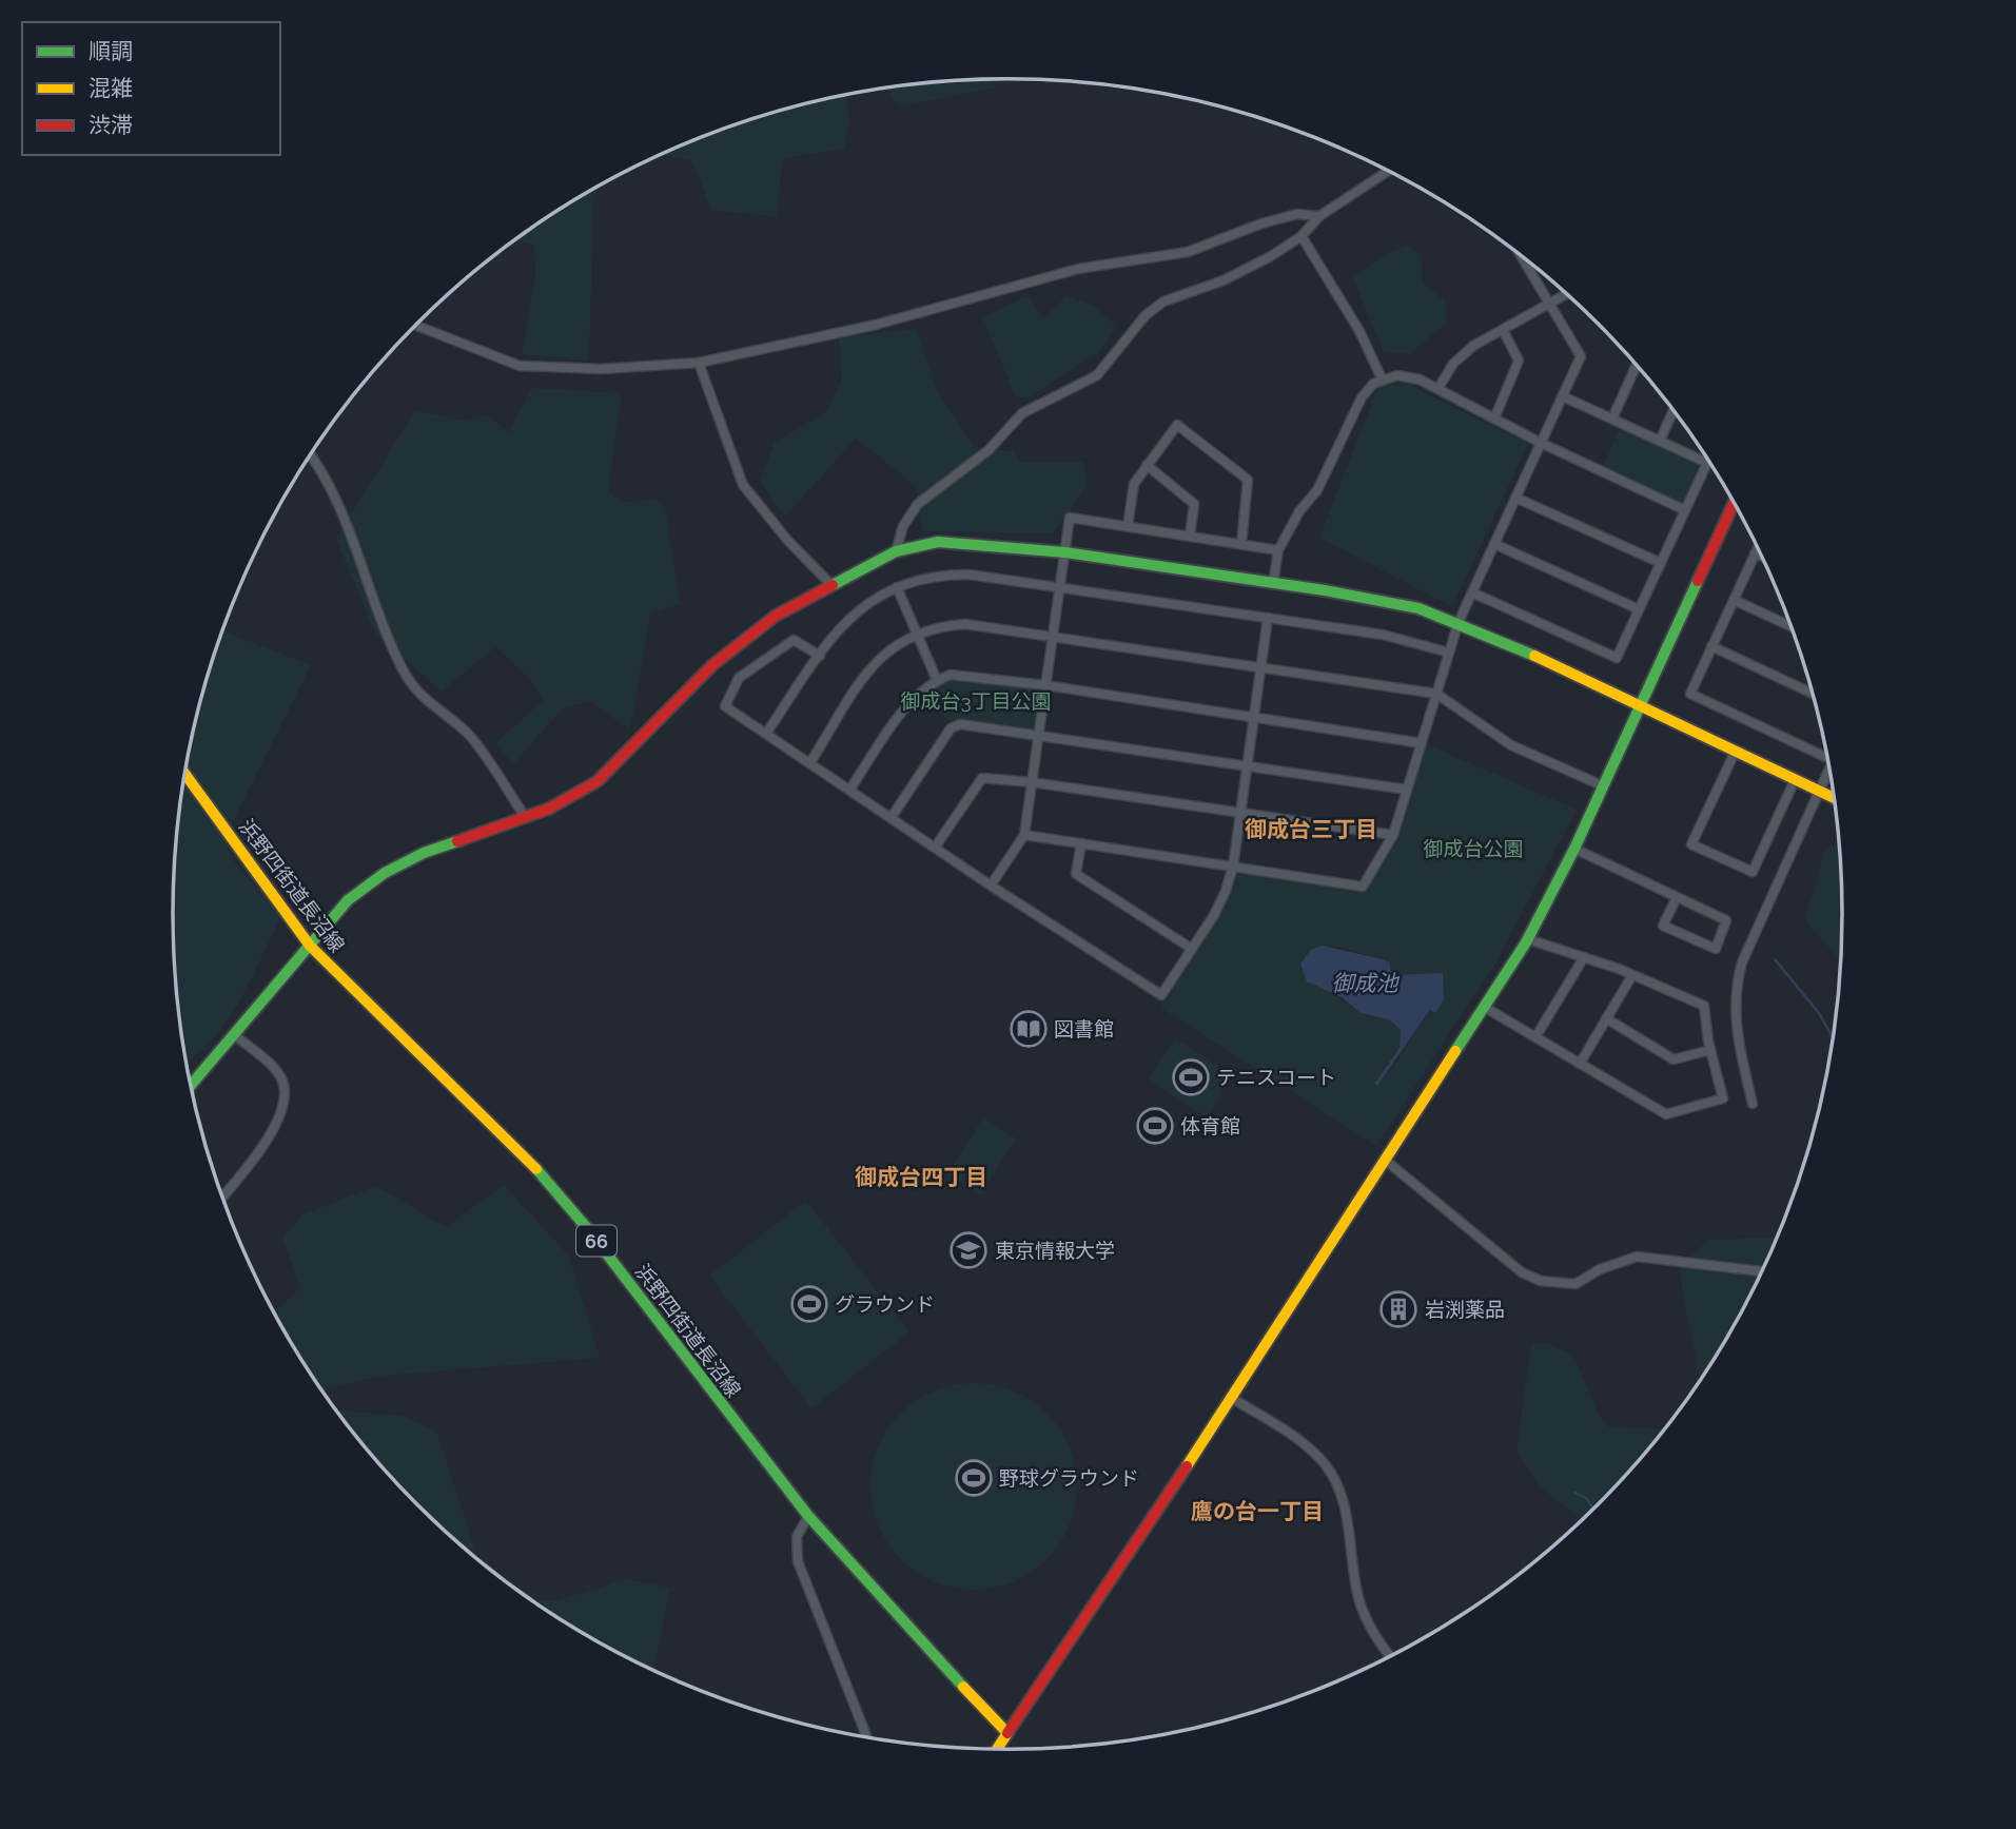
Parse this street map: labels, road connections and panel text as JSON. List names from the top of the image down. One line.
{"streets":{"street":["浜野四街道長沼線","66"]},"districts":["御成台三丁目","御成台四丁目","鷹の台一丁目"],"water":["御成池"],"parks":["御成台3丁目公園","御成台公園"],"places":{"library":["図書館"],"sports":["テニスコート","体育館","グラウンド","野球グラウンド"],"school or university":["東京情報大学"],"building":["岩渕薬品"]},"legend":["順調","混雑","渋滞"]}
